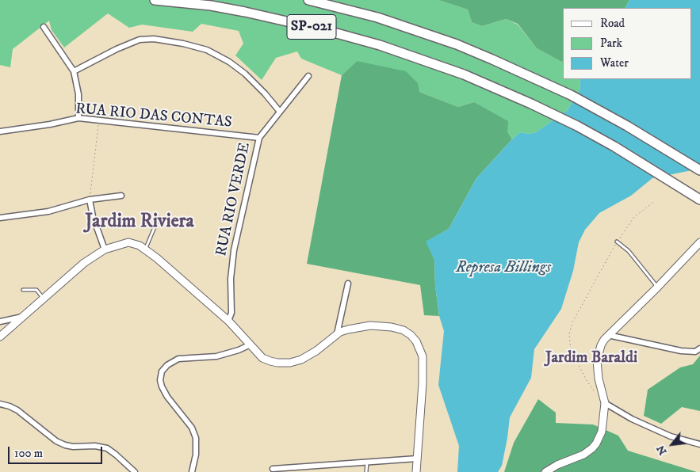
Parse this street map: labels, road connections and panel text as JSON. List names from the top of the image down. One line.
{"streets":{"highway":["SP-021"],"street":["RUA RIO DAS CONTAS","RUA RIO VERDE"]},"crossings":[["RUA RIO DAS CONTAS","RUA RIO VERDE"]],"districts":["Jardim Riviera","Jardim Baraldi"],"water":["Represa Billings"],"legend":["Road","Park","Water"],"scale_bar":"100 m","north":"bottom left"}
